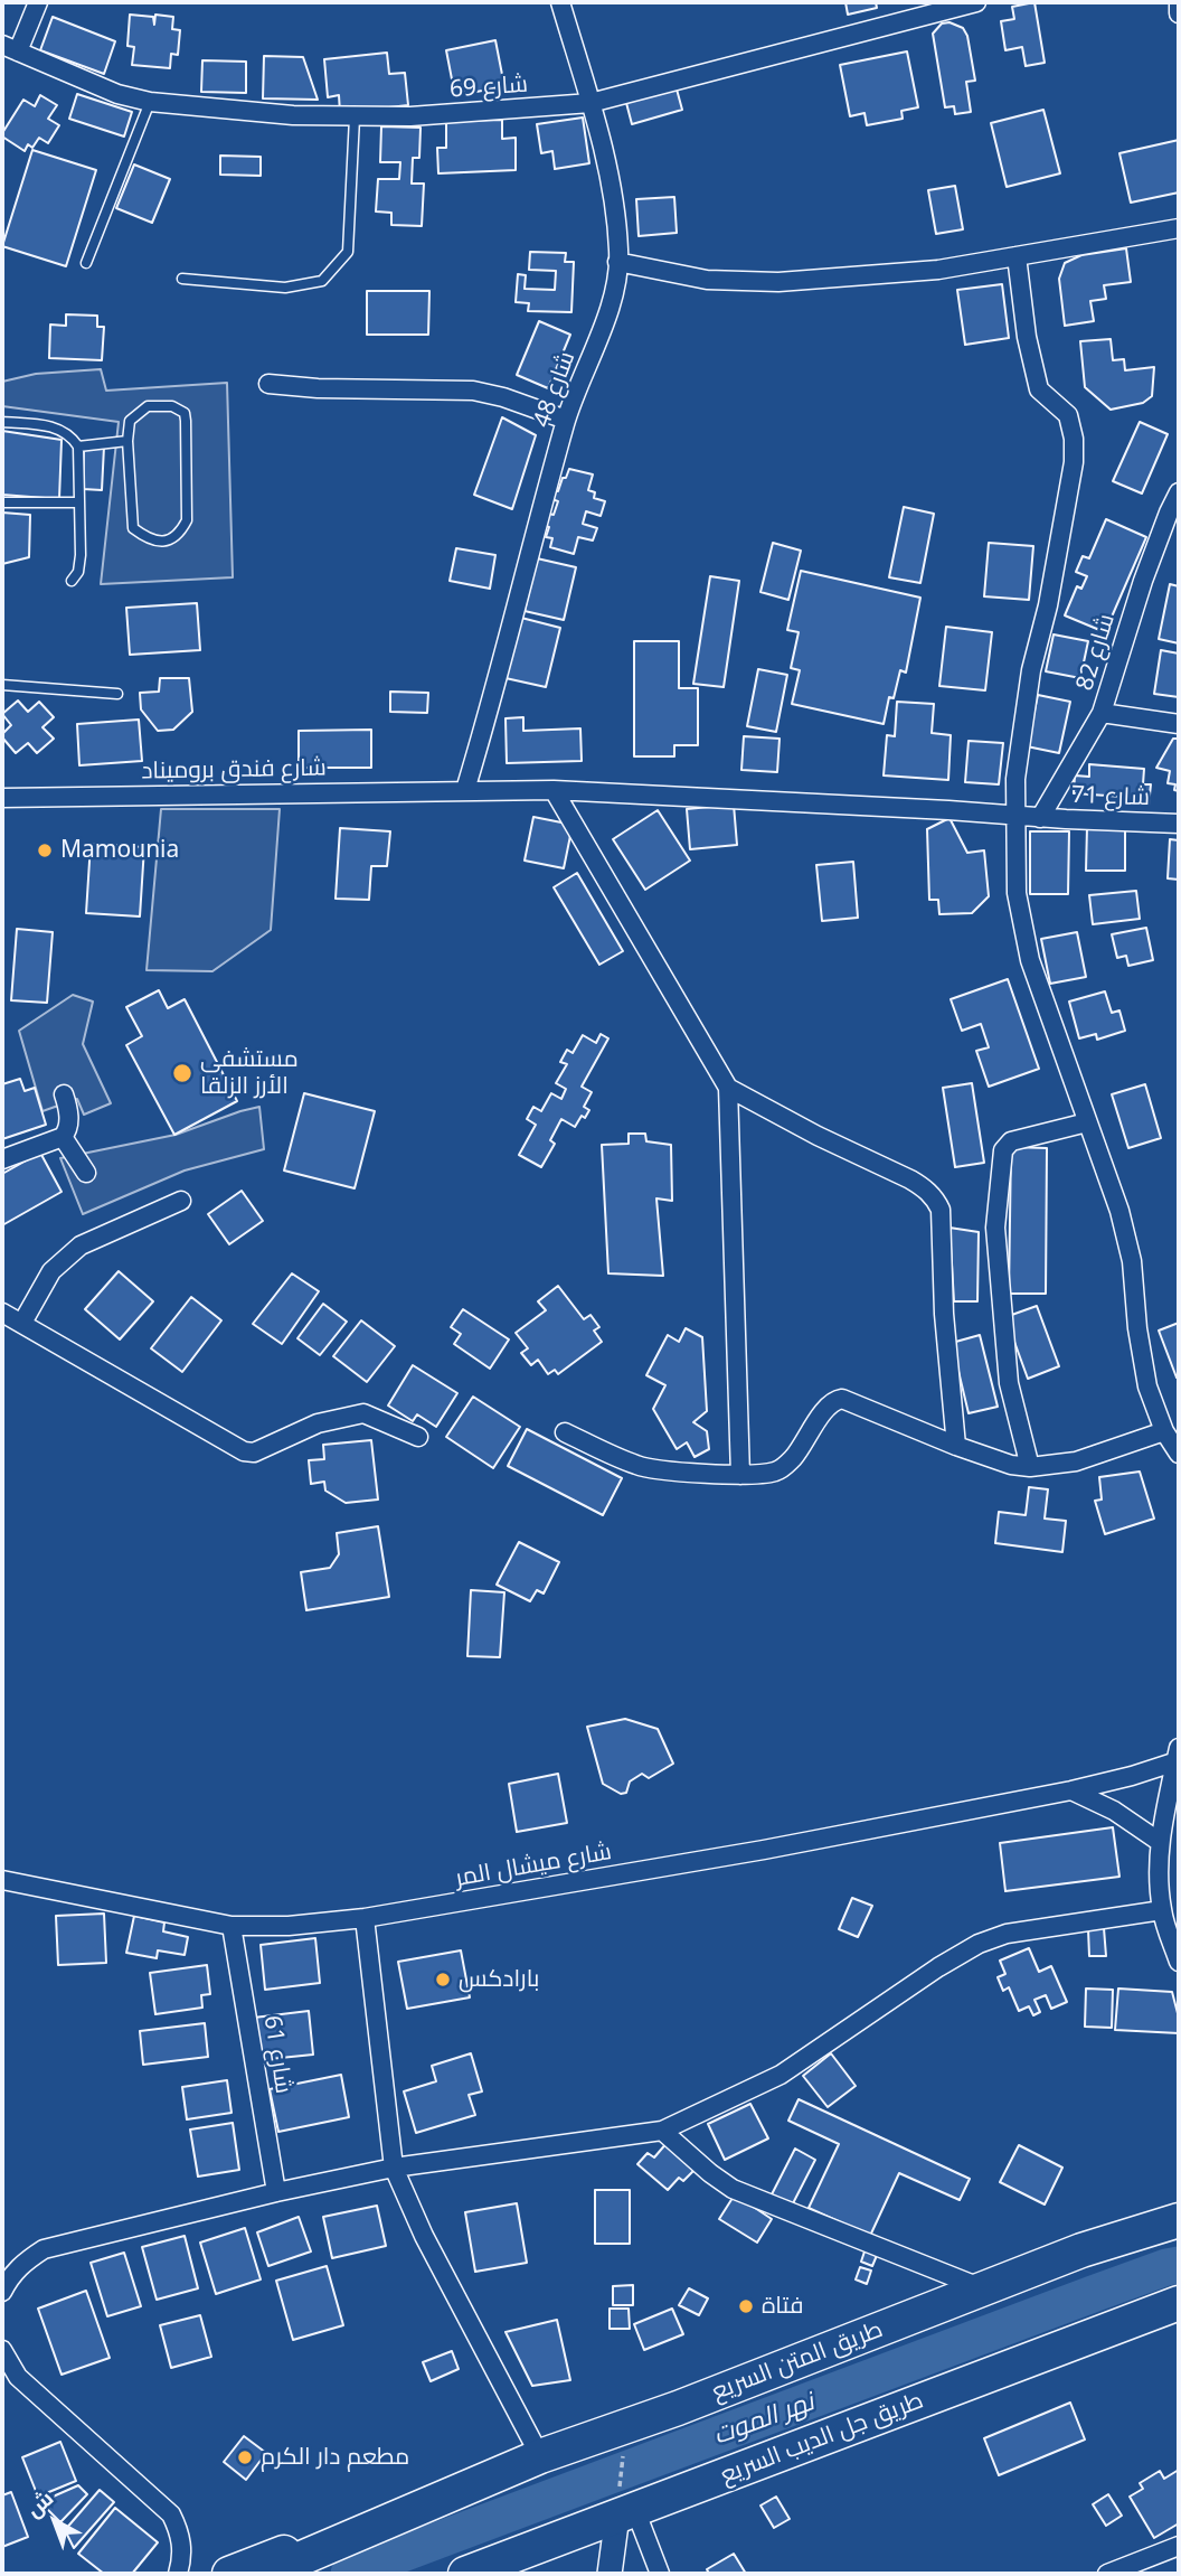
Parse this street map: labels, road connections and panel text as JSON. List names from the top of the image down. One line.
{"streets":{"highway":["طريق المتن السريع","طريق جل الديب السريع"],"street":["شارع 69","شارع 48","شارع 82","شارع فندق بروميناد","شارع 71","شارع ميشال المر","شارع 61"]},"crossings":[["شارع 69","شارع 48"],["شارع 48","شارع فندق بروميناد"],["شارع 82","شارع 71"],["شارع فندق بروميناد","شارع 71"],["شارع ميشال المر","شارع 61"]],"water":["نهر الموت"],"places":["Mamounia","مستشفى الأرز الزلقا","بارادكس","فتاة","مطعم دار الكرم"],"north":"top left"}
